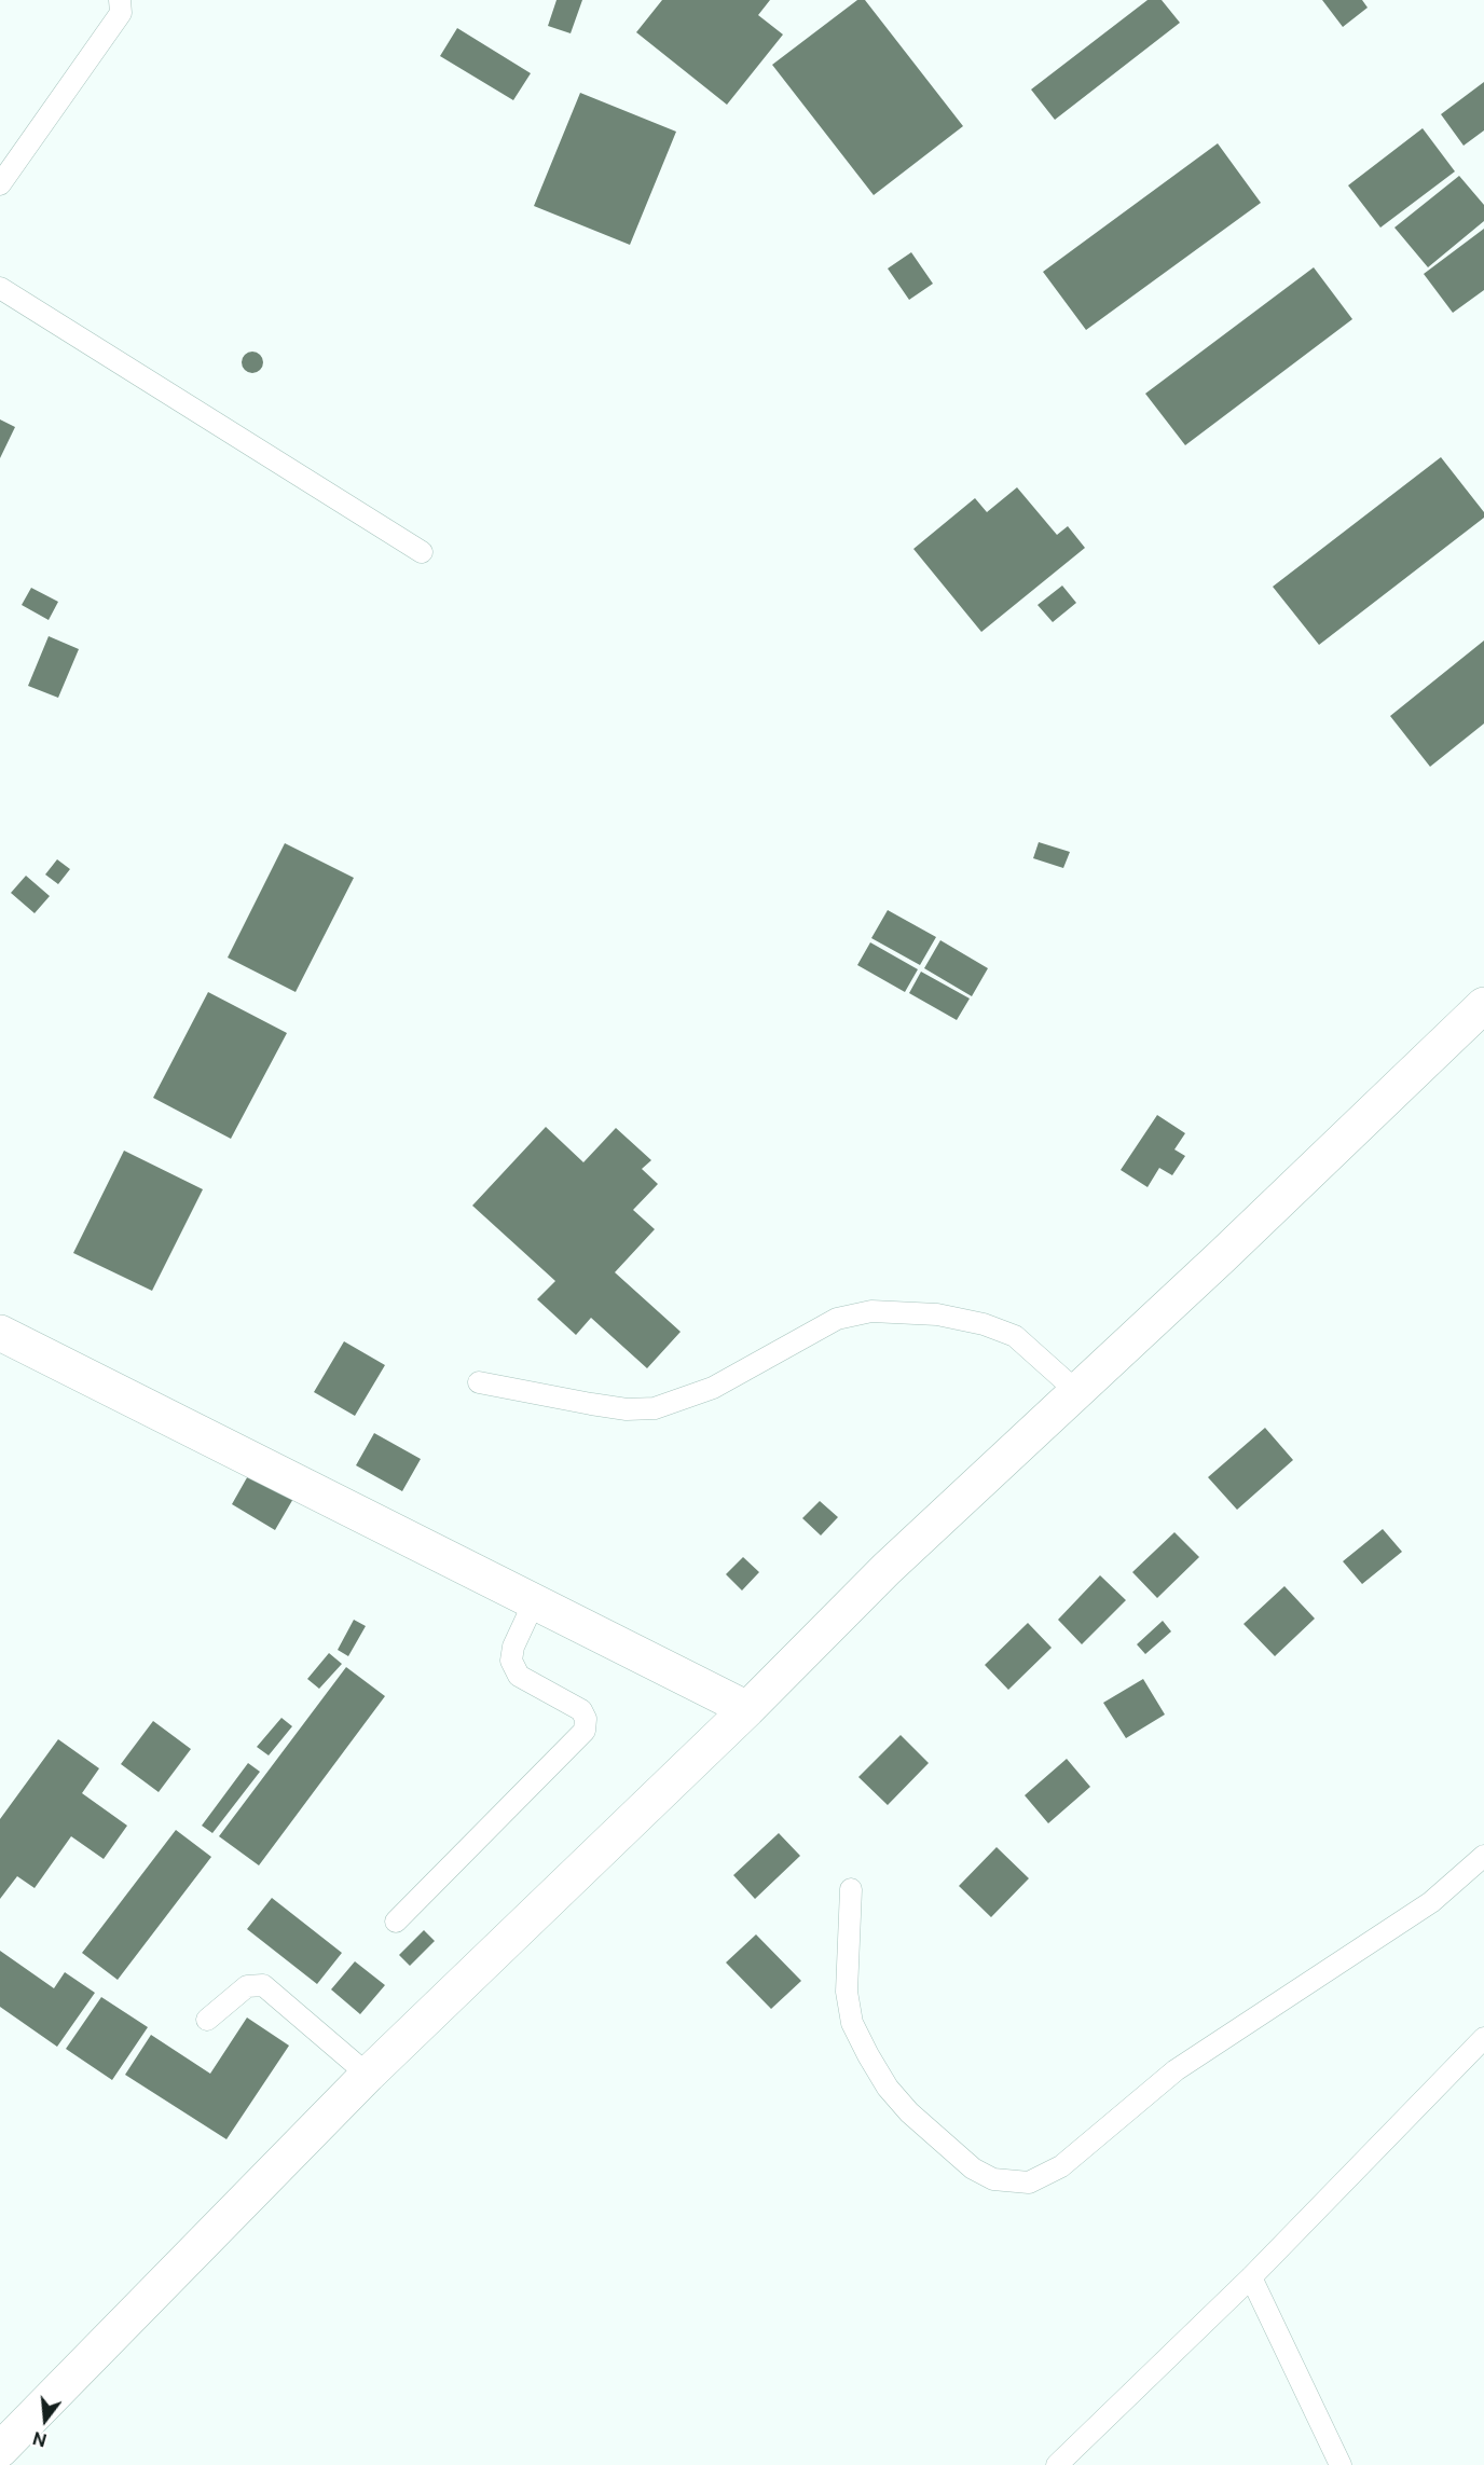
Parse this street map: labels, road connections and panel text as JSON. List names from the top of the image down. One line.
{"north":"bottom"}
